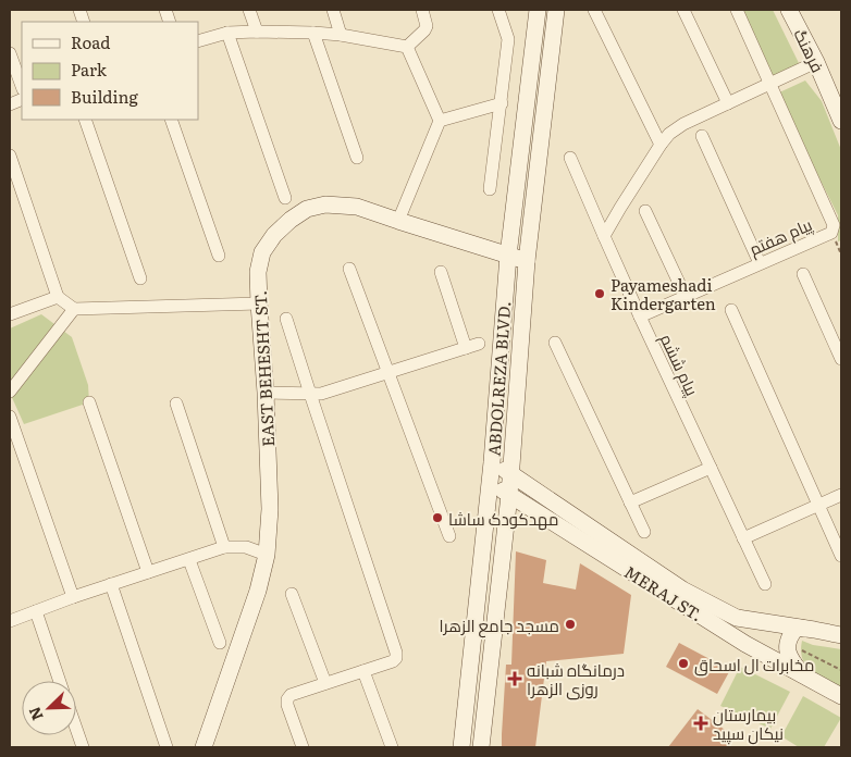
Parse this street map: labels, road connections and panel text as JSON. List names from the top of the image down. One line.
{"streets":{"main road":["فرهنگ","EAST BEHESHT ST.","ABDOLREZA BLVD.","MERAJ ST."],"street":["پیام هفتم","پیام ششم"]},"crossings":[["پیام هفتم","پیام ششم"],["EAST BEHESHT ST.","ABDOLREZA BLVD."],["ABDOLREZA BLVD.","MERAJ ST."]],"places":{"other":["Payameshadi Kindergarten","مهدکودک ساشا","مسجد جامع الزهرا","مخابرات ال اسحاق"],"health":["درمانگاه شبانه روزی الزهرا","بیمارستان نیکان سپید"]},"legend":["Road","Park","Building"],"north":"bottom left"}
